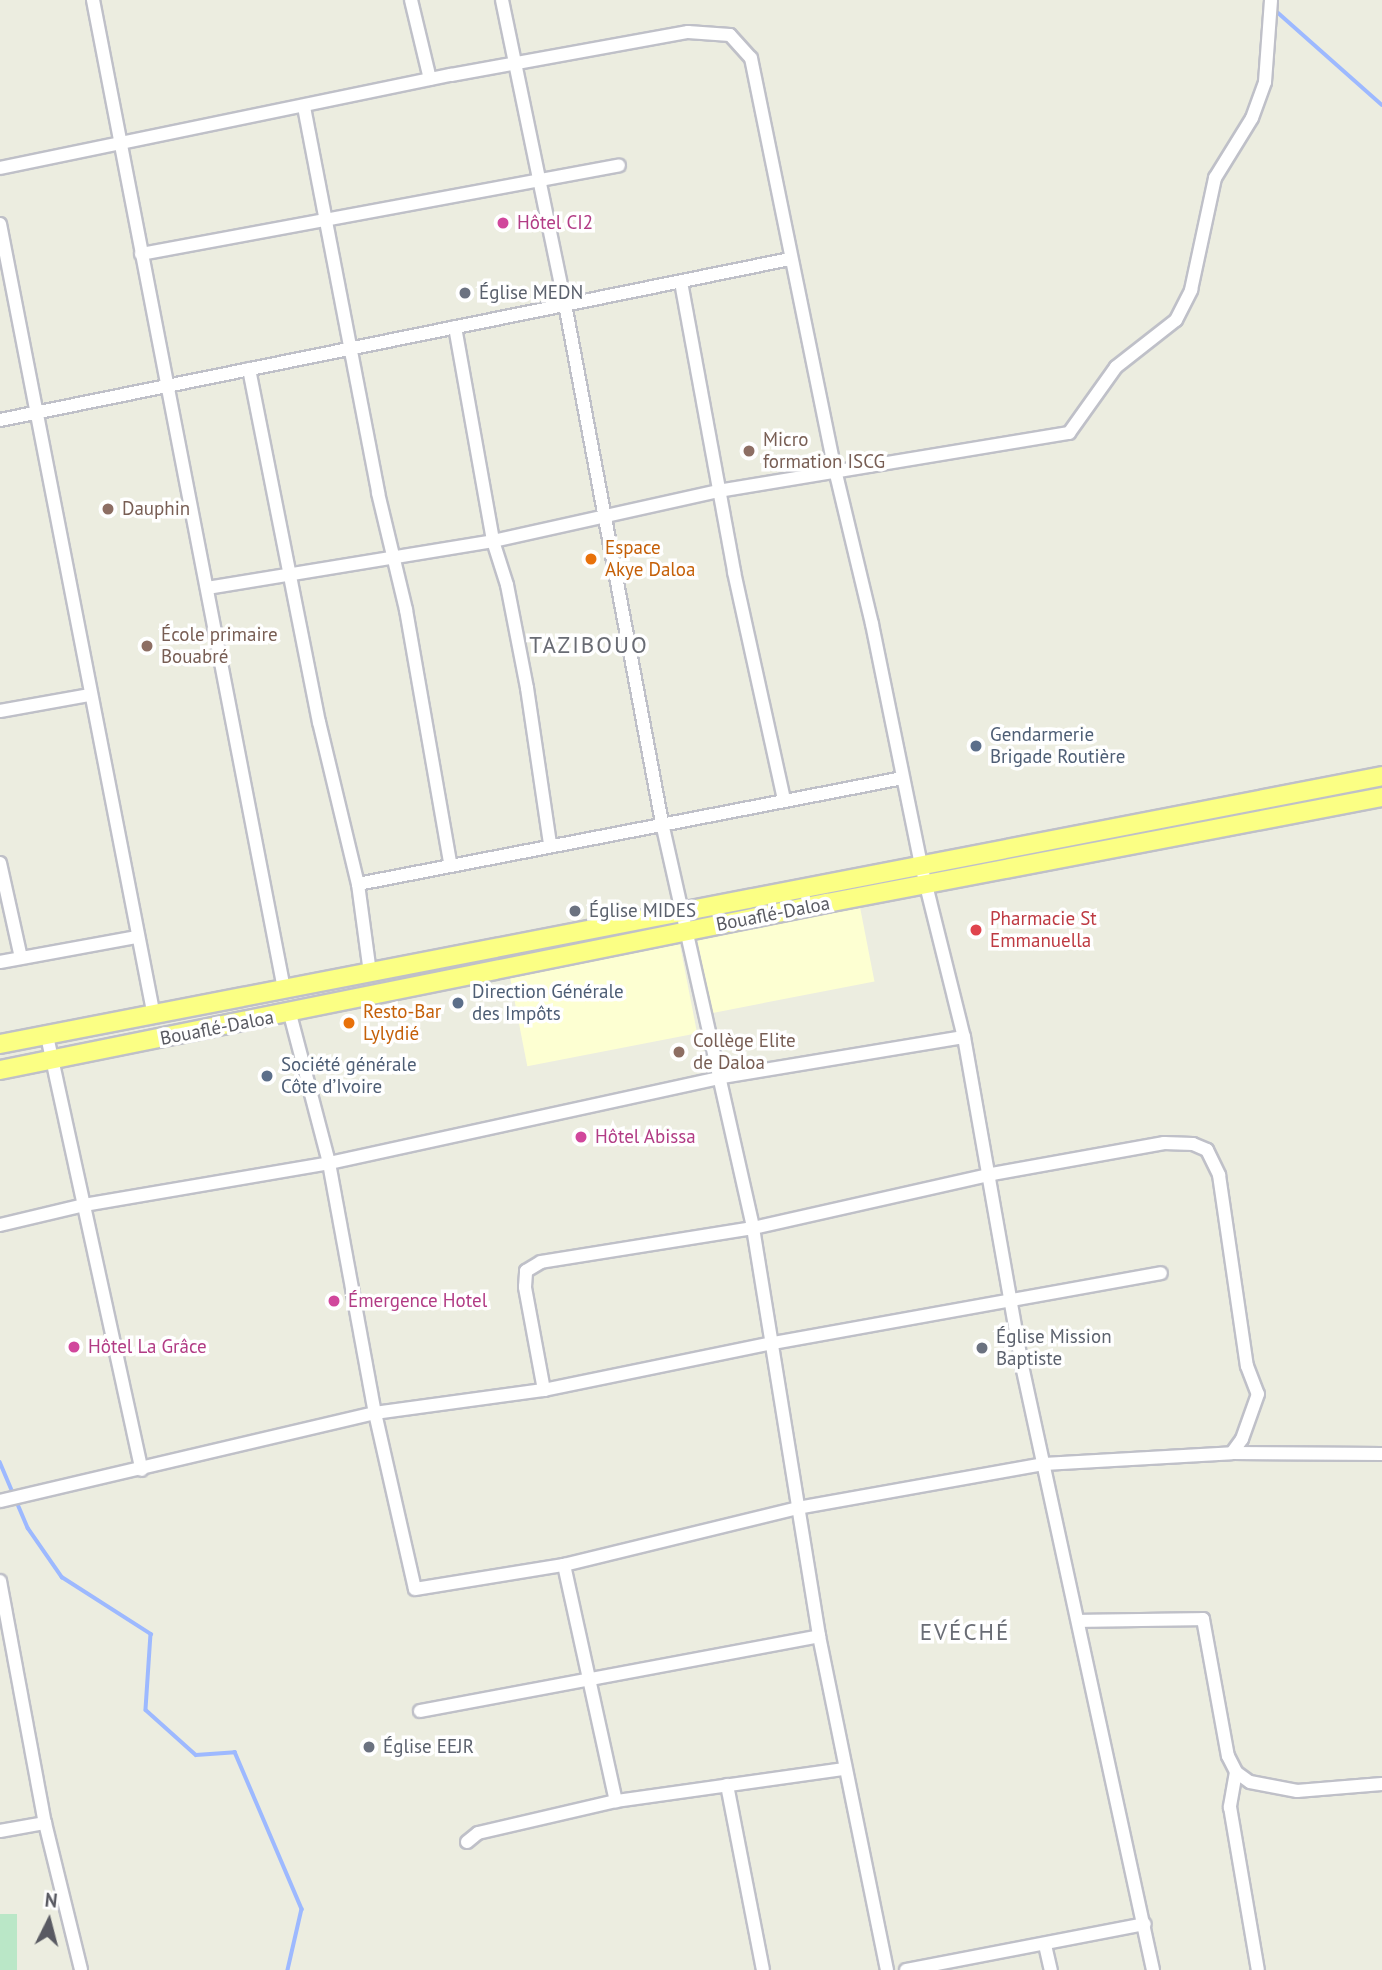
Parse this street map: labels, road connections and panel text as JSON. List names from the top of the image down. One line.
{"streets":{"highway":["Bouaflé-Daloa"]},"districts":["TAZIBOUO","EVÉCHÉ"],"places":["Hôtel CI2","Église MEDN","Micro formation ISCG","Dauphin","Espace Akye Daloa","École primaire Bouabré","Gendarmerie Brigade Routière","Église MIDES","Pharmacie St Emmanuella","Direction Générale des Impôts","Resto-Bar Lylydié","Collège Elite de Daloa","Société générale Côte d’Ivoire","Hôtel Abissa","Émergence Hotel","Hôtel La Grâce","Église Mission Baptiste","Église EEJR"],"north":"top"}
